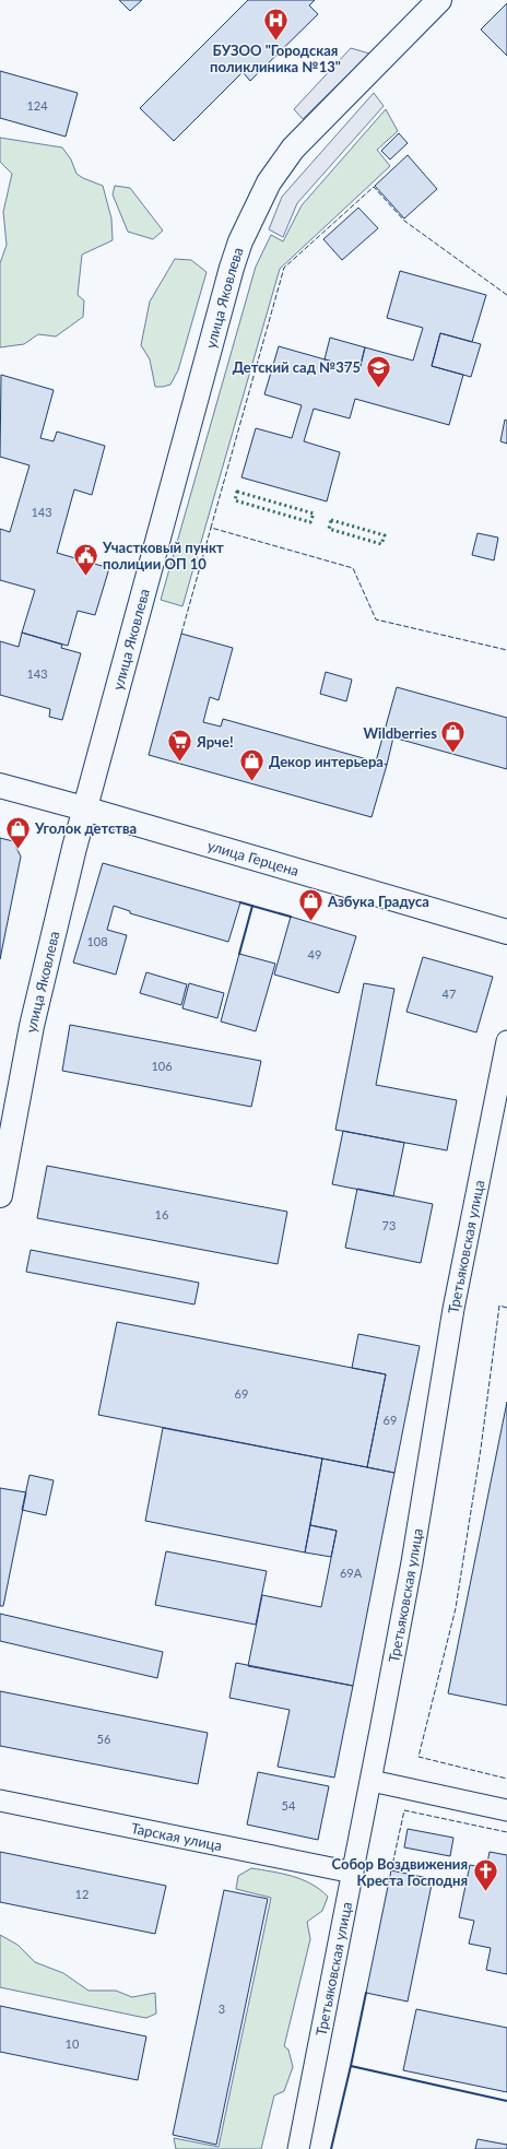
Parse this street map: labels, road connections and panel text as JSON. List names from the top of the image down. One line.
{"streets":{"street":["улица Яковлева","улица Герцена","Третьяковская улица","Тарская улица"]},"crossings":[["улица Яковлева","улица Герцена"],["Третьяковская улица","Тарская улица"]],"places":{"hospital":["БУЗОО \"Городская поликлиника №13\""],"school or university":["Детский сад №375"],"public building":["Участковый пункт полиции ОП 10"],"shop":["Wildberries","Декор интерьера","Уголок детства","Азбука Градуса"],"supermarket":["Ярче!"],"church":["Собор Воздвижения Креста Господня"]},"house_numbers":["124","143","143","108","49","47","106","16","73","69","69","69А","56","54","12","3","10"]}
